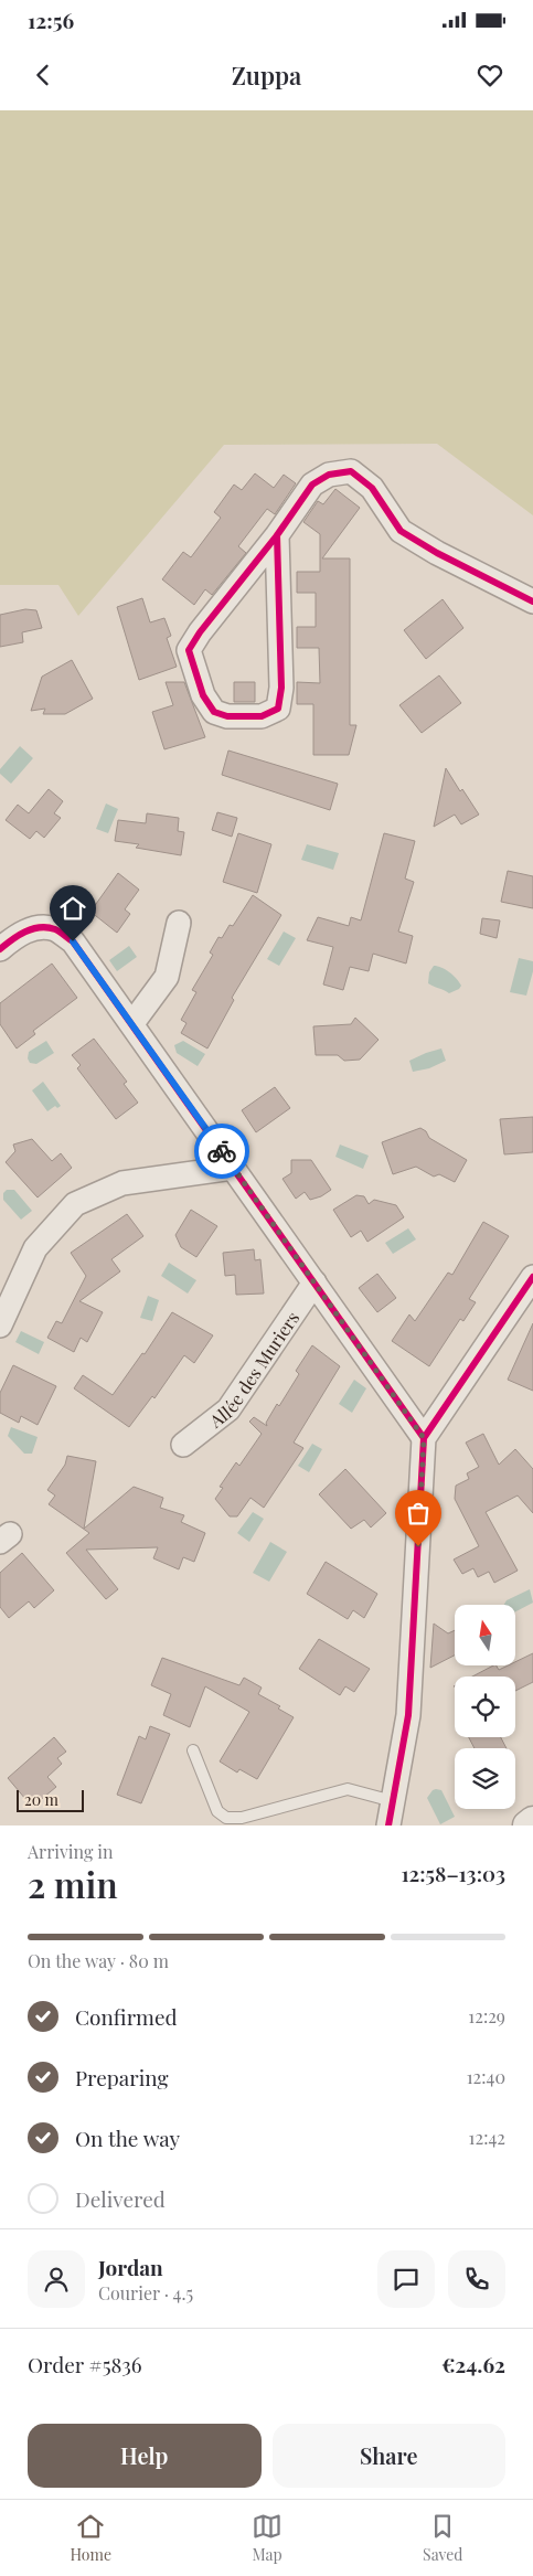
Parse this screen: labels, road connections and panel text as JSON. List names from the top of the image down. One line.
{"streets":{"street":["Allée des Muriers"]},"scale_bar":"20 m","north":"top","page":{"status":"12:56","header":"Zuppa","scale":"20 m","heading":["2 min","Arriving in","12:58–13:03"],"panel":["Jordan","Courier · 4.5","Order #5836","€24.62"],"bar":"On the way · 80 m","list":[["Confirmed","12:29"],["Preparing","12:40"],["On the way","12:42"],"Delivered"],"buttons":["Help","Share"],"tabs":["Home","Map","Saved"]}}
